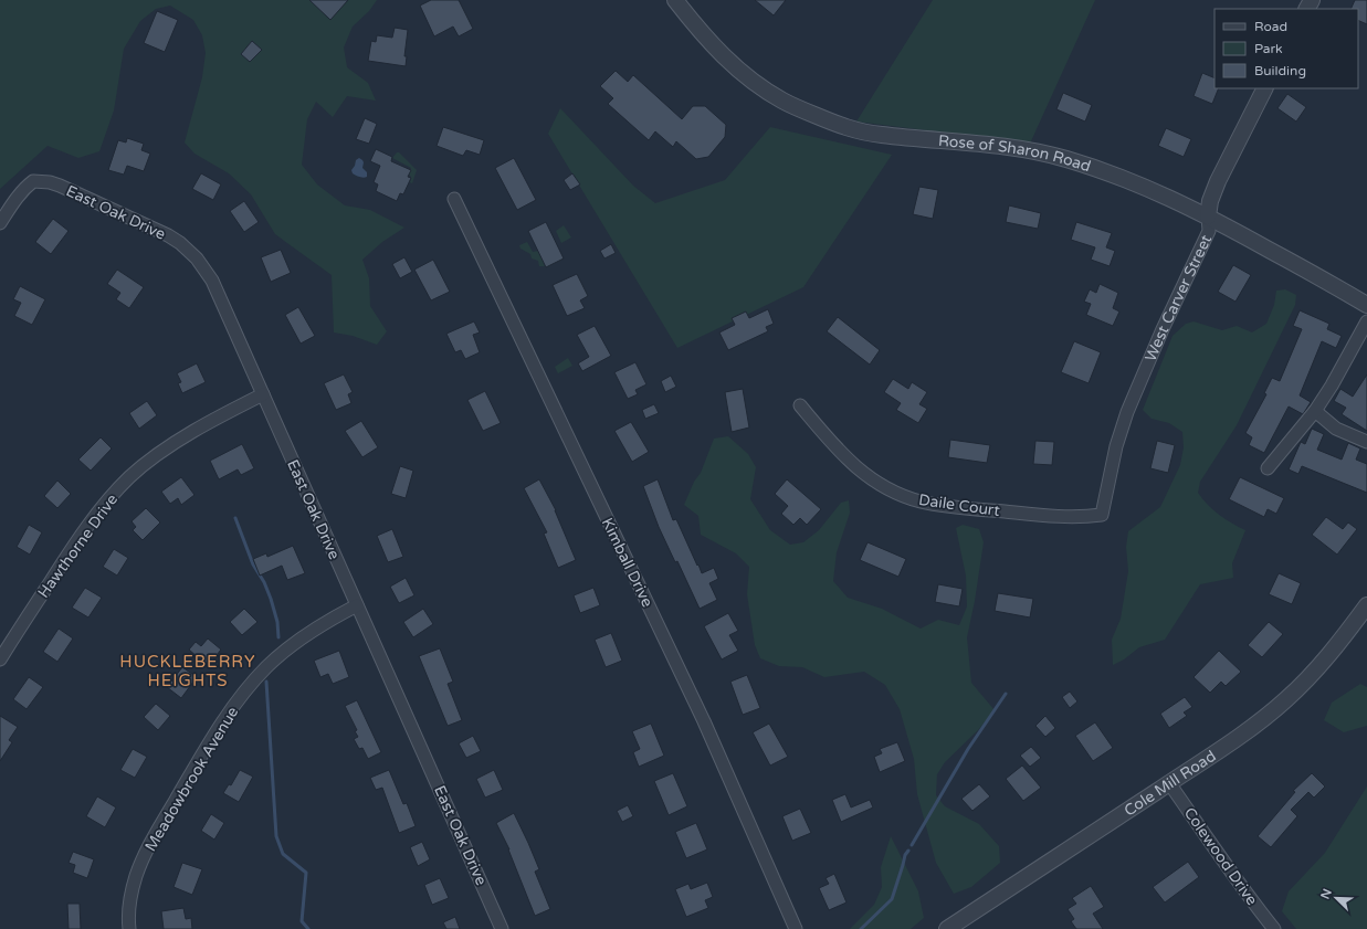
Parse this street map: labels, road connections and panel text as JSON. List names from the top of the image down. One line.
{"streets":{"street":["Rose of Sharon Road","East Oak Drive","West Carver Street","Daile Court","Hawthorne Drive","Kimball Drive","Meadowbrook Avenue","Cole Mill Road","Colewood Drive"]},"crossings":[["Rose of Sharon Road","West Carver Street"],["East Oak Drive","Hawthorne Drive"],["East Oak Drive","Meadowbrook Avenue"],["West Carver Street","Daile Court"],["Cole Mill Road","Colewood Drive"]],"districts":["HUCKLEBERRY HEIGHTS"],"legend":["Road","Park","Building"],"north":"top left"}
